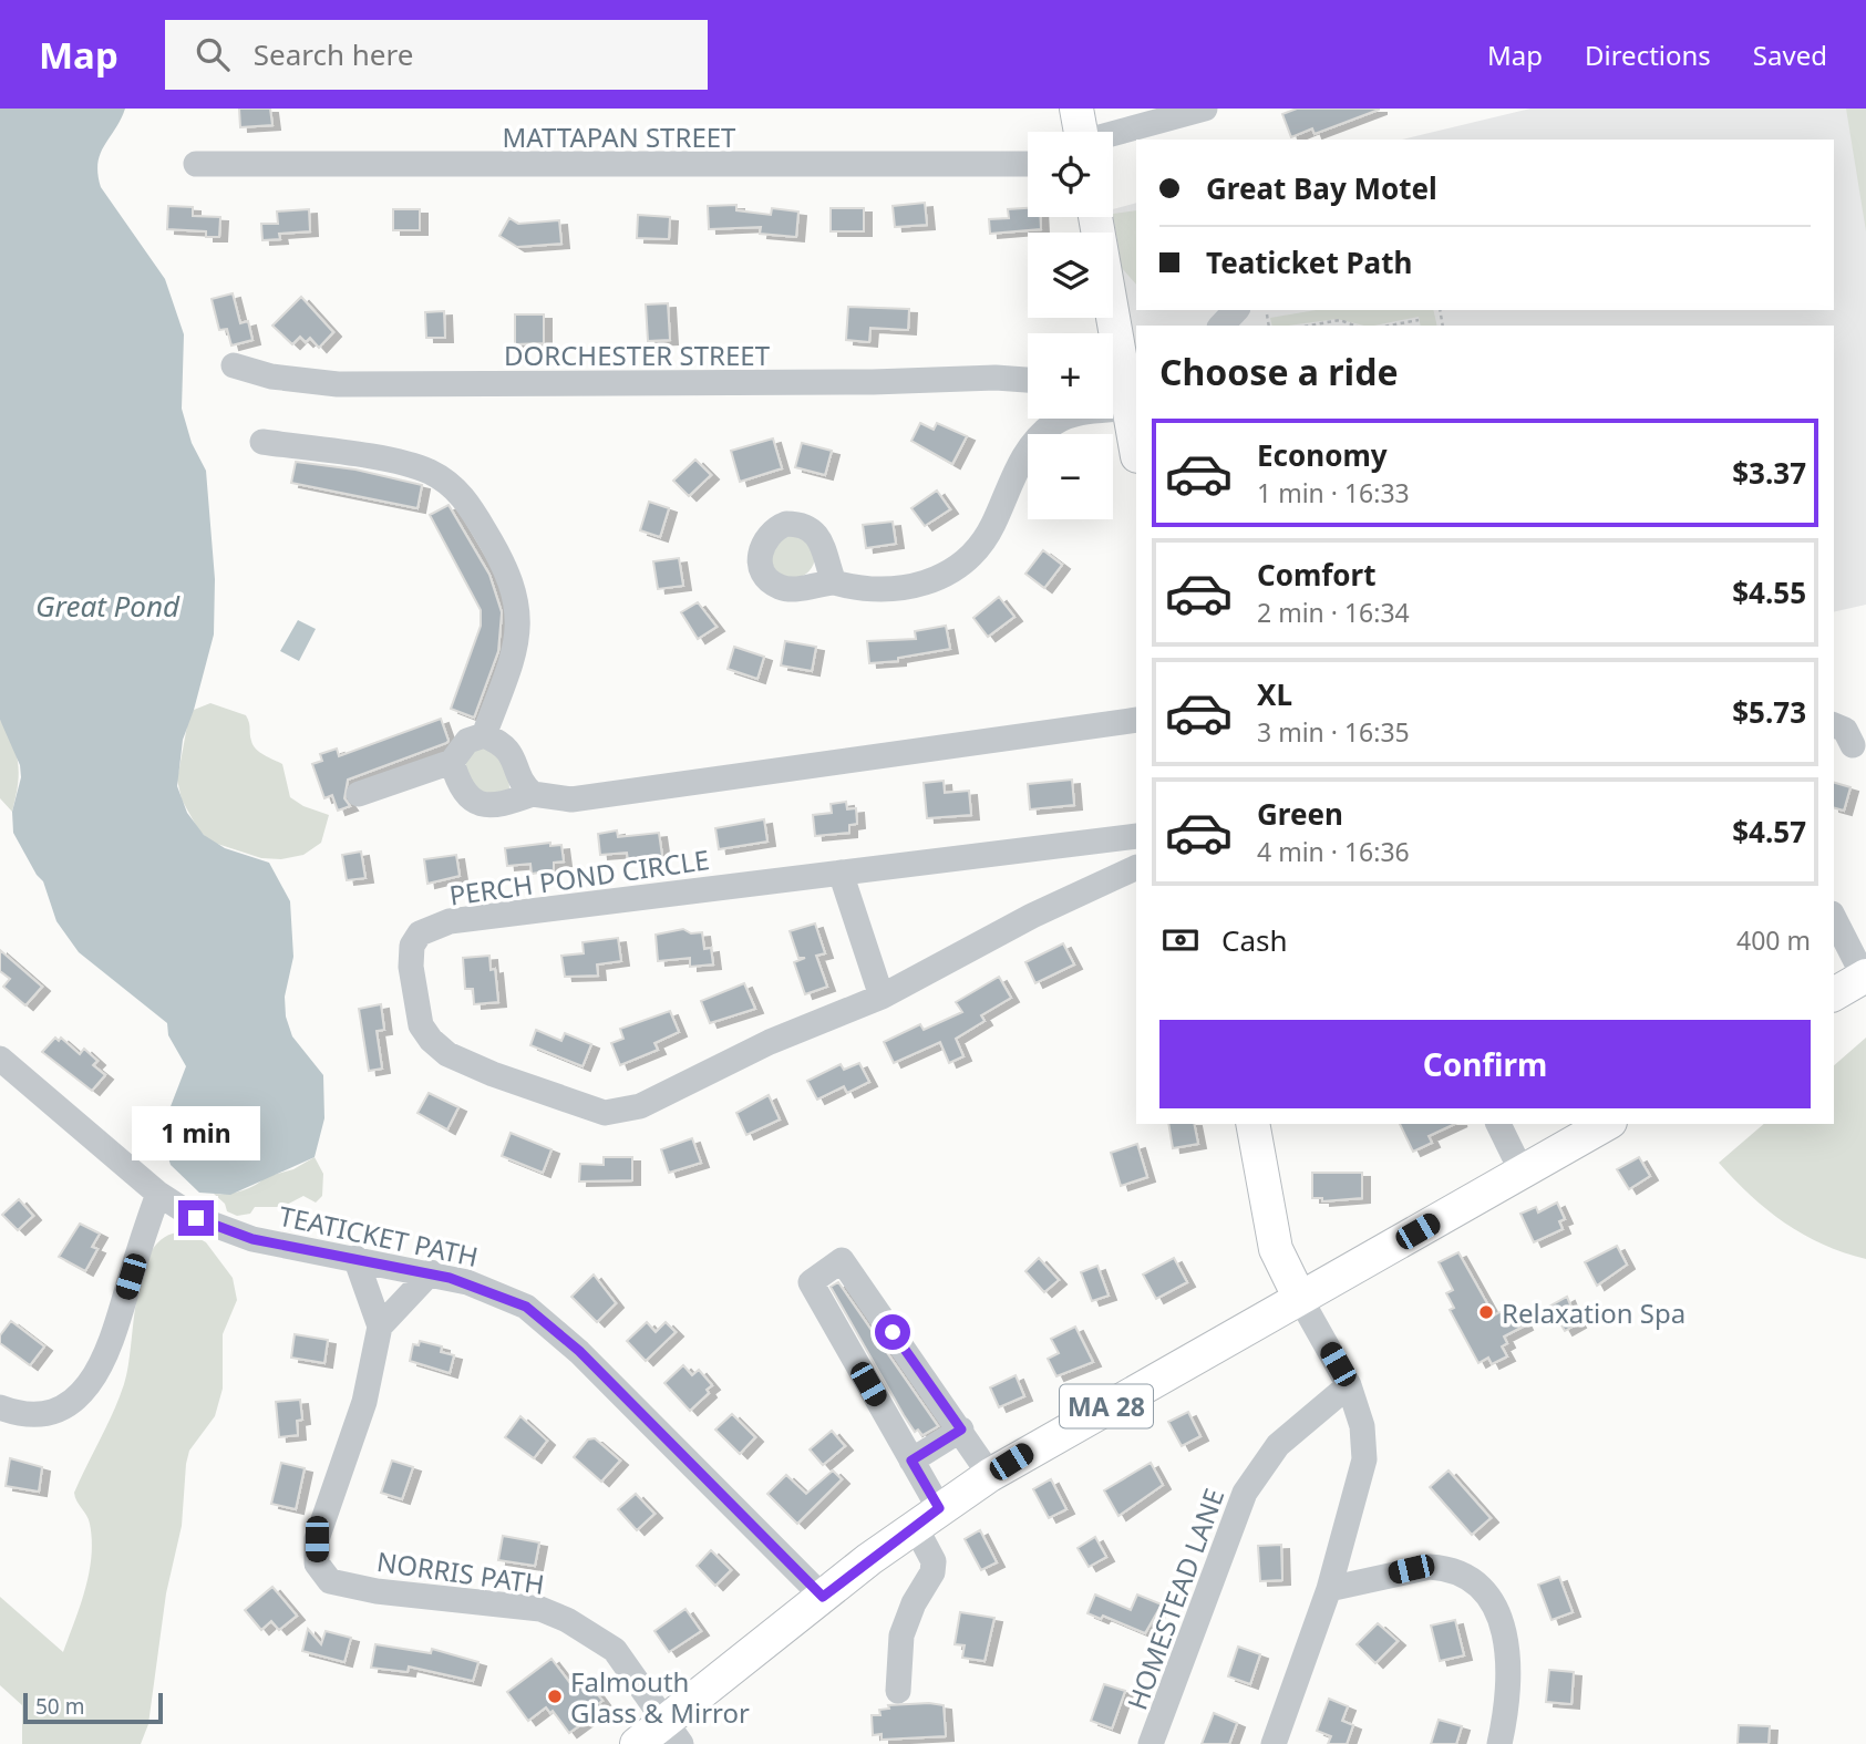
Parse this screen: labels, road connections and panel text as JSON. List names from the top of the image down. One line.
{"streets":{"main road":["MA 28"],"street":["MATTAPAN STREET","DORCHESTER STREET","PERCH POND CIRCLE","TEATICKET PATH","NORRIS PATH","HOMESTEAD LANE"]},"crossings":[["TEATICKET PATH","MA 28"],["TEATICKET PATH","NORRIS PATH"],["MA 28","NORRIS PATH"]],"water":["Great Pond"],"places":["Relaxation Spa","Falmouth Glass & Mirror"],"scale_bar":"50 m","page":{"header":"Map","search":"Search here","nav":["Map","Directions","Saved"],"map_buttons":["+","−"],"banner":["Great Bay Motel","Teaticket Path"],"heading":"Choose a ride","list":[{"name":"Economy","note":"1 min · 16:33","value":"$3.37"},{"name":"Comfort","note":"2 min · 16:34","value":"$4.55"},{"name":"XL","note":"3 min · 16:35","value":"$5.73"},{"name":"Green","note":"4 min · 16:36","value":"$4.57"}],"pay":["Cash","400 m"],"buttons":"Confirm","bubble":"1 min","scale":"50 m"}}
